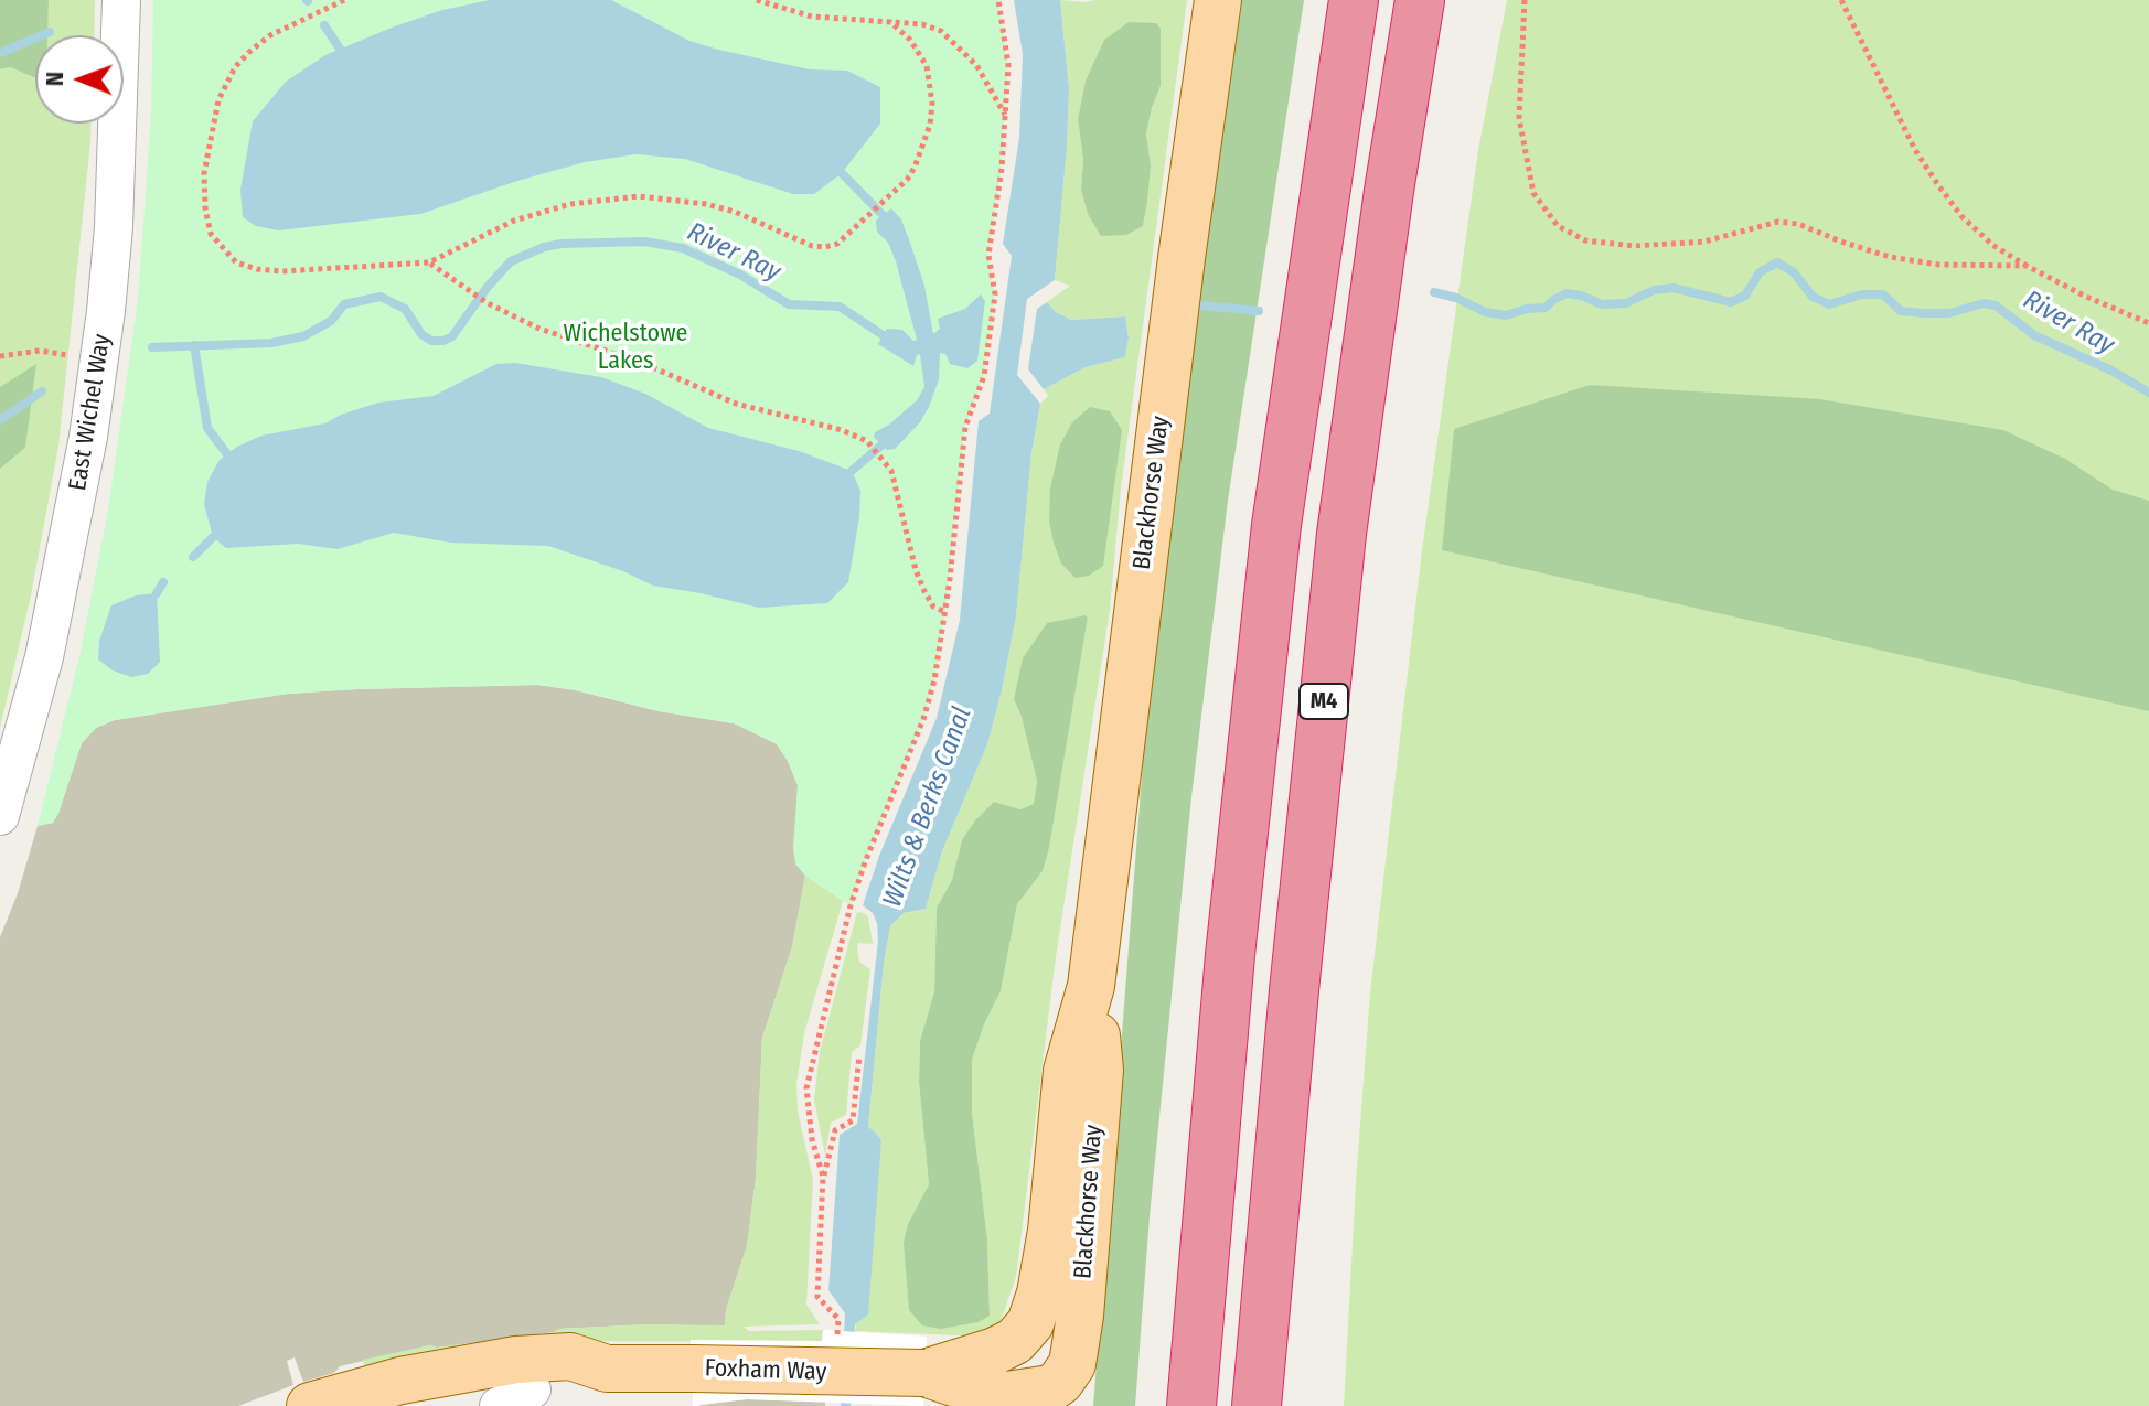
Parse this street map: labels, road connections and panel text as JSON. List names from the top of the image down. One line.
{"streets":{"highway":["M4"],"main road":["Blackhorse Way","Foxham Way"],"lane":["East Wichel Way"]},"crossings":[["Blackhorse Way","Foxham Way"]],"water":["River Ray","Wilts & Berks Canal"],"parks":["Wichelstowe Lakes"],"north":"left"}
